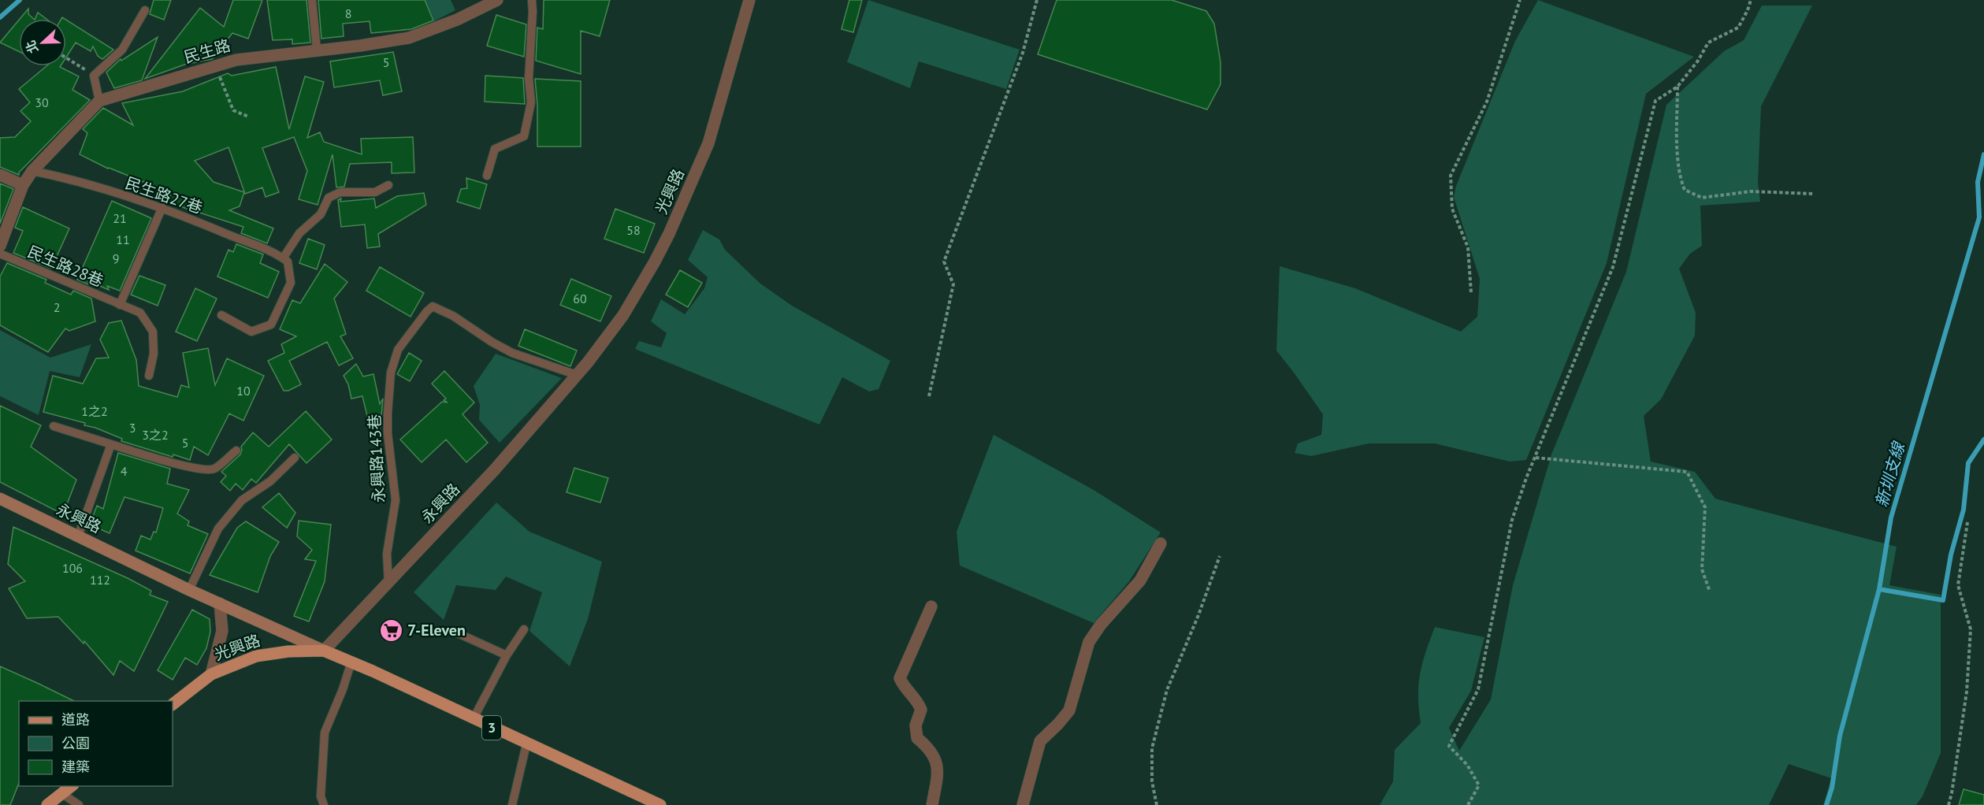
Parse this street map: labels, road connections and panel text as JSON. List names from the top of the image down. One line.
{"streets":{"main road":["光興路","永興路","3"],"street":["民生路"],"lane":["民生路27巷","民生路28巷","永興路143巷"]},"crossings":[["民生路","民生路27巷"],["光興路","永興路143巷"],["光興路","永興路"],["永興路143巷","永興路"]],"water":["新圳支線"],"places":{"supermarket":["7-Eleven"]},"house_numbers":["8","5","30","21","58","11","9","60","2","10","1之2","3","3之2","5","4","106","112"],"legend":["道路","公園","建築"],"north":"left"}
